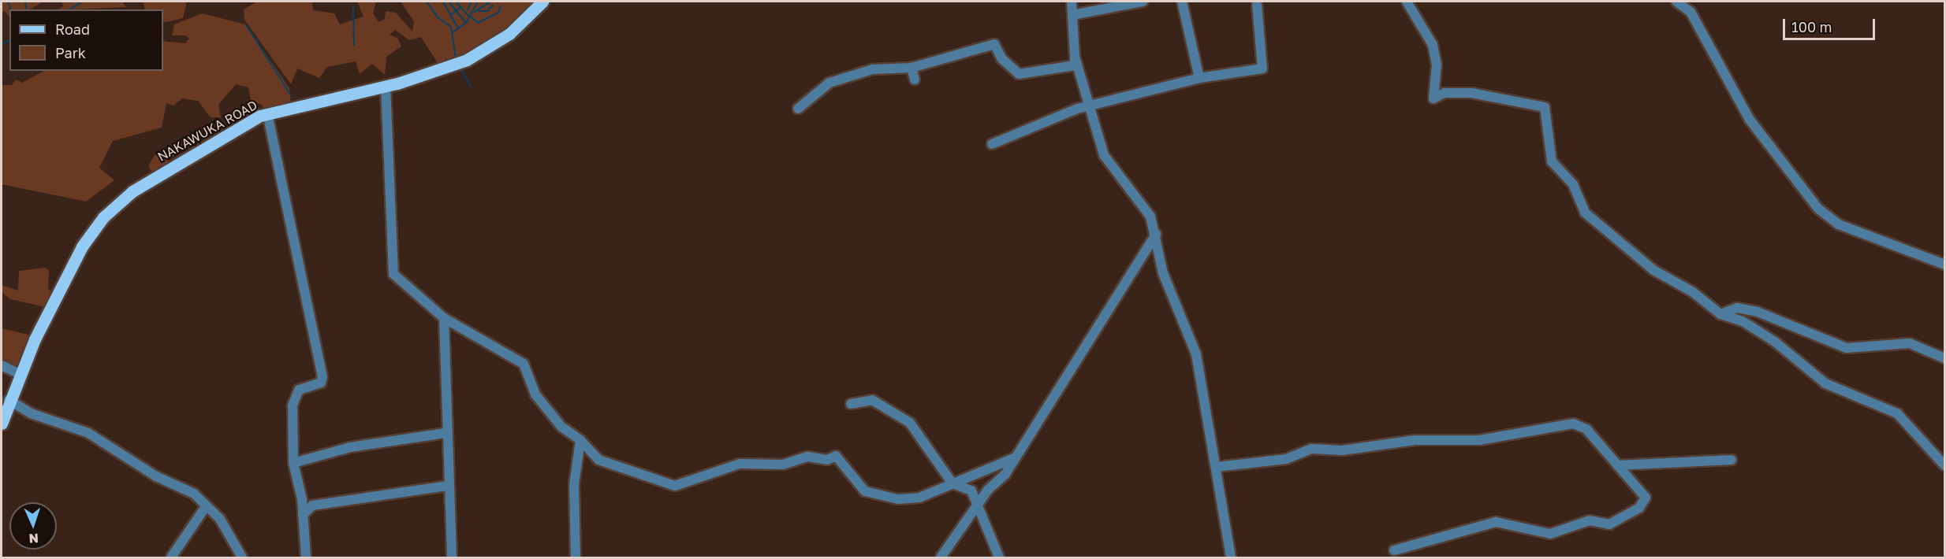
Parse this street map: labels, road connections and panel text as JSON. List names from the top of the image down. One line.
{"streets":{"main road":["NAKAWUKA ROAD"]},"legend":["Road","Park"],"scale_bar":"100 m","north":"bottom"}
